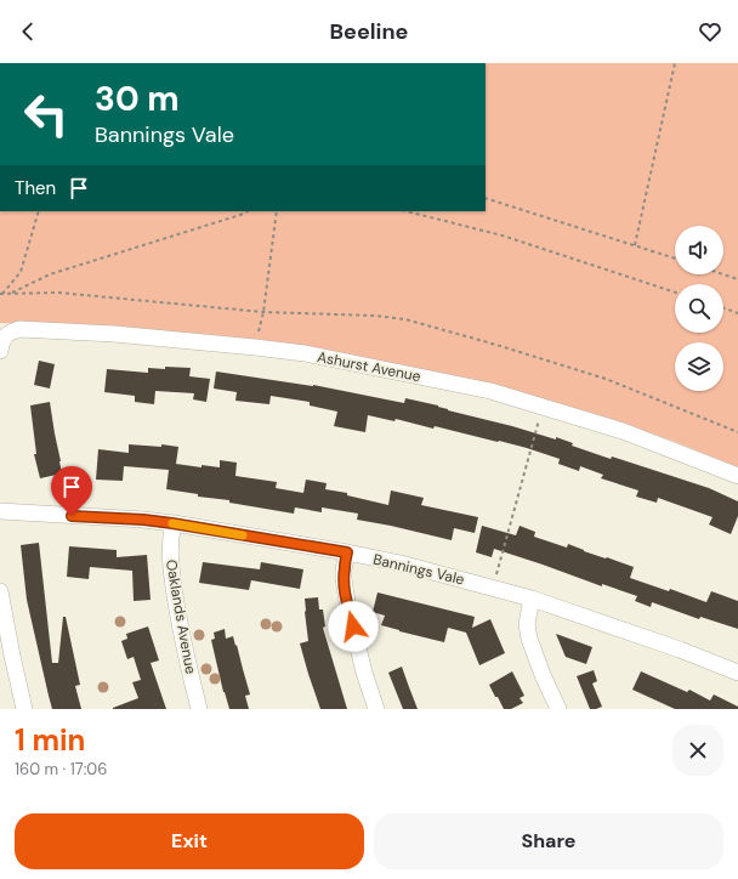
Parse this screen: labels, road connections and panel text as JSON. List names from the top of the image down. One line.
{"streets":{"street":["Ashurst Avenue","Bannings Vale","Oaklands Avenue"]},"crossings":[["Bannings Vale","Oaklands Avenue"]],"page":{"header":"Beeline","turn":["30 m","Bannings Vale"],"then":"Then","heading":["1 min","160 m · 17:06"],"buttons":["Exit","Share"]}}
